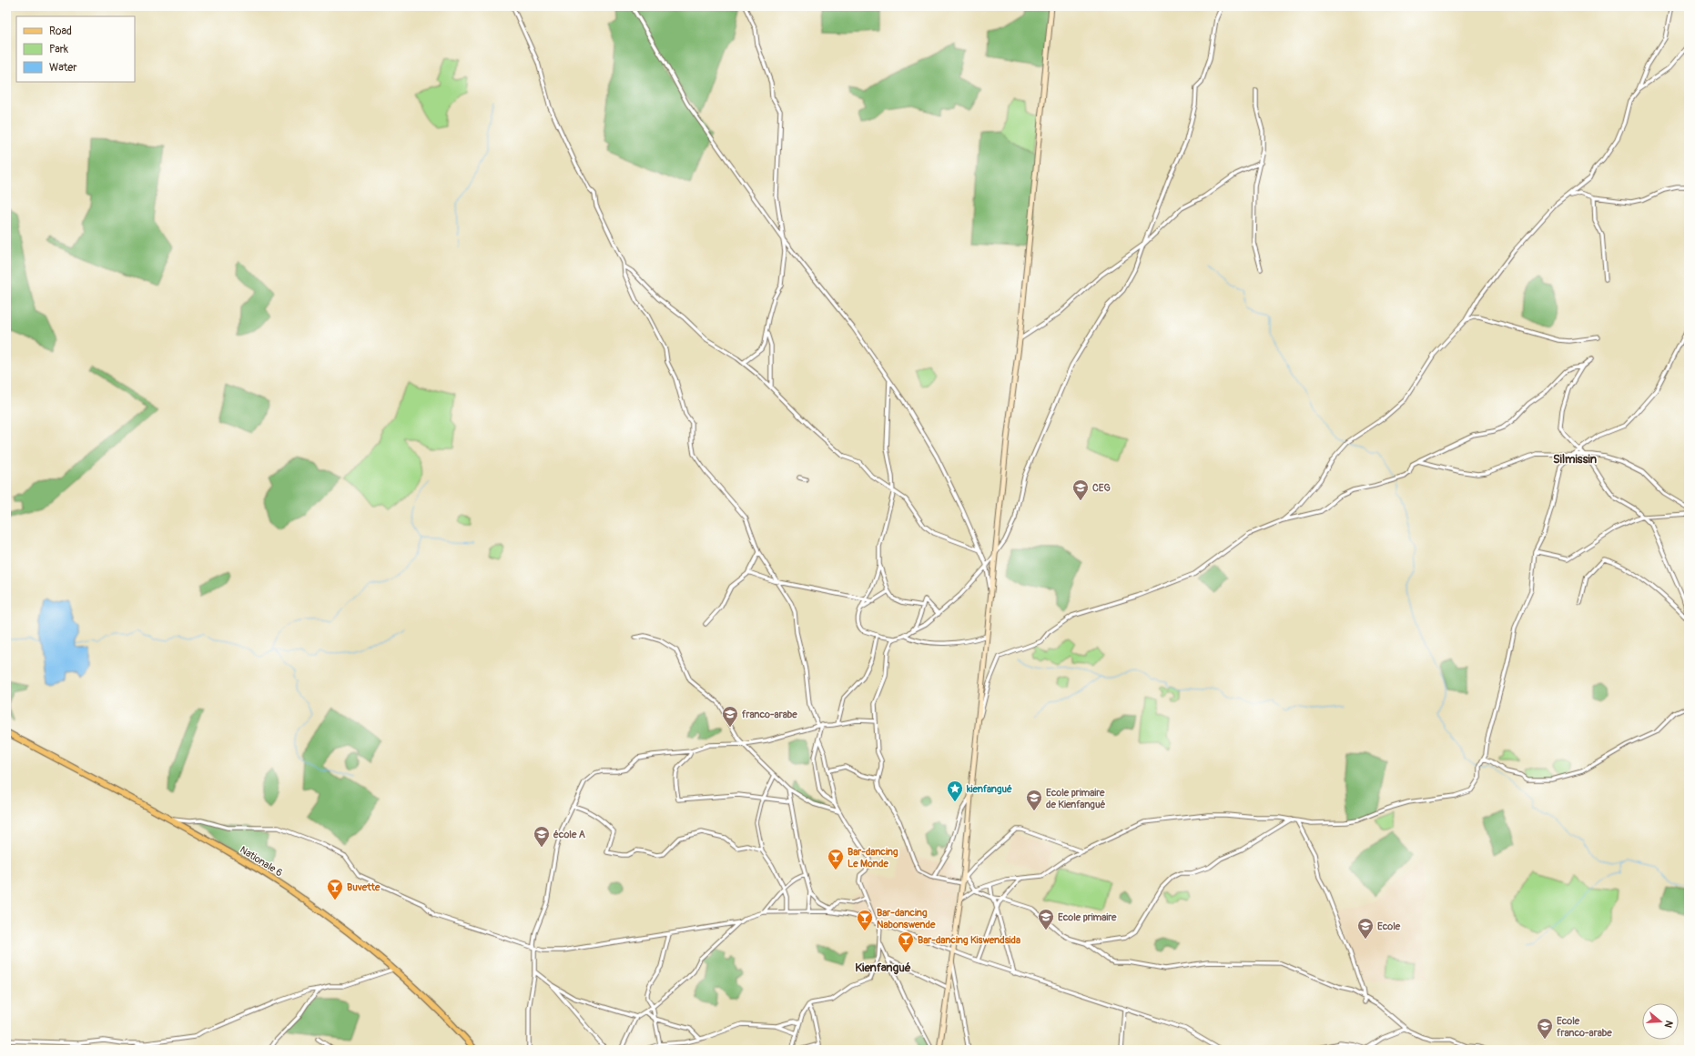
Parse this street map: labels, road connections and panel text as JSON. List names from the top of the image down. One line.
{"streets":{"main road":["Nationale 6"]},"districts":["Silmissin","Kienfangué"],"places":{"school or university":["CEG","franco-arabe","Ecole primaire de Kienfangué","école A","Ecole primaire","Ecole","Ecole franco-arabe"],"place":["kienfangué"],"bar":["Bar-dancing Le Monde","Buvette","Bar-dancing Nabonswende","Bar-dancing Kiswendsida"]},"legend":["Road","Park","Water"],"north":"right"}
